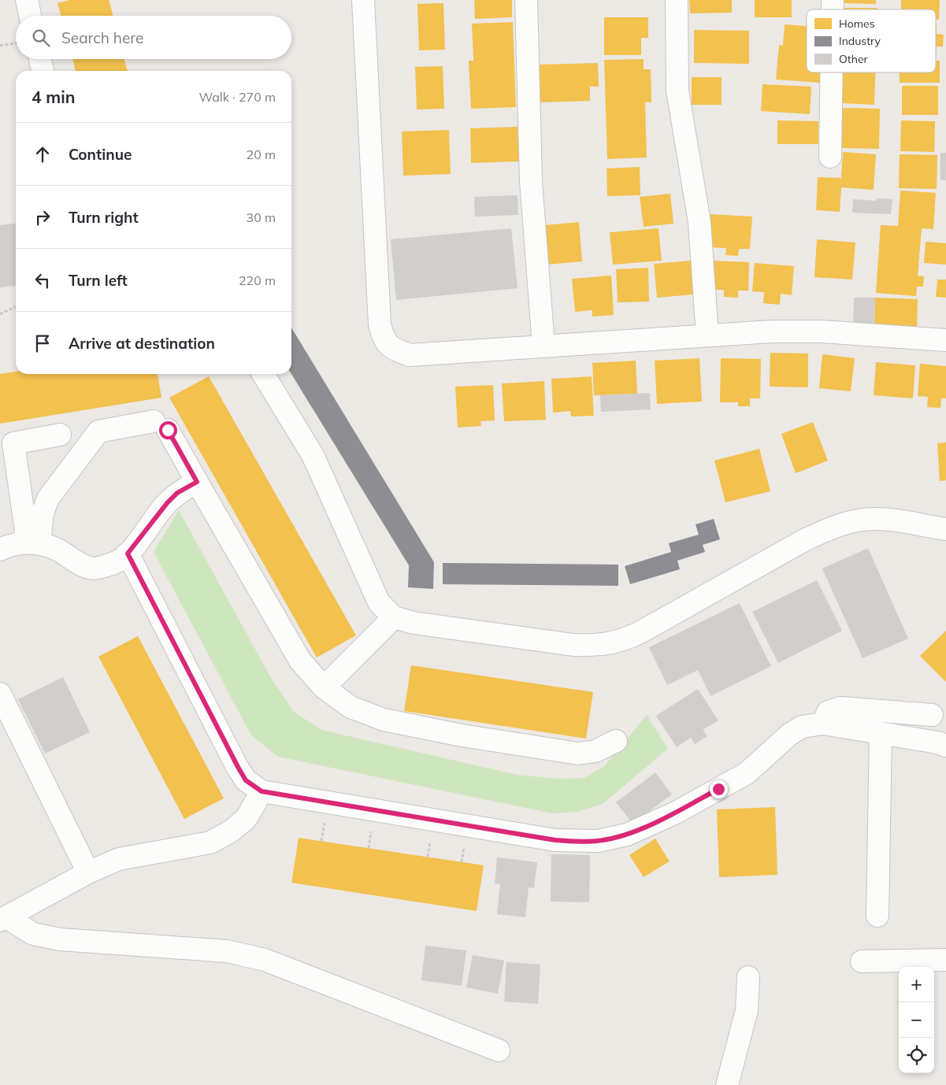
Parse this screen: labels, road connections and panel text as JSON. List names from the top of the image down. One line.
{"legend":["Homes","Industry","Other"],"page":{"search":"Search here","heading":["4 min","Walk · 270 m"],"list":[["Continue","20 m"],["Turn right","30 m"],["Turn left","220 m"],"Arrive at destination"],"map_buttons":["+","−"]}}
